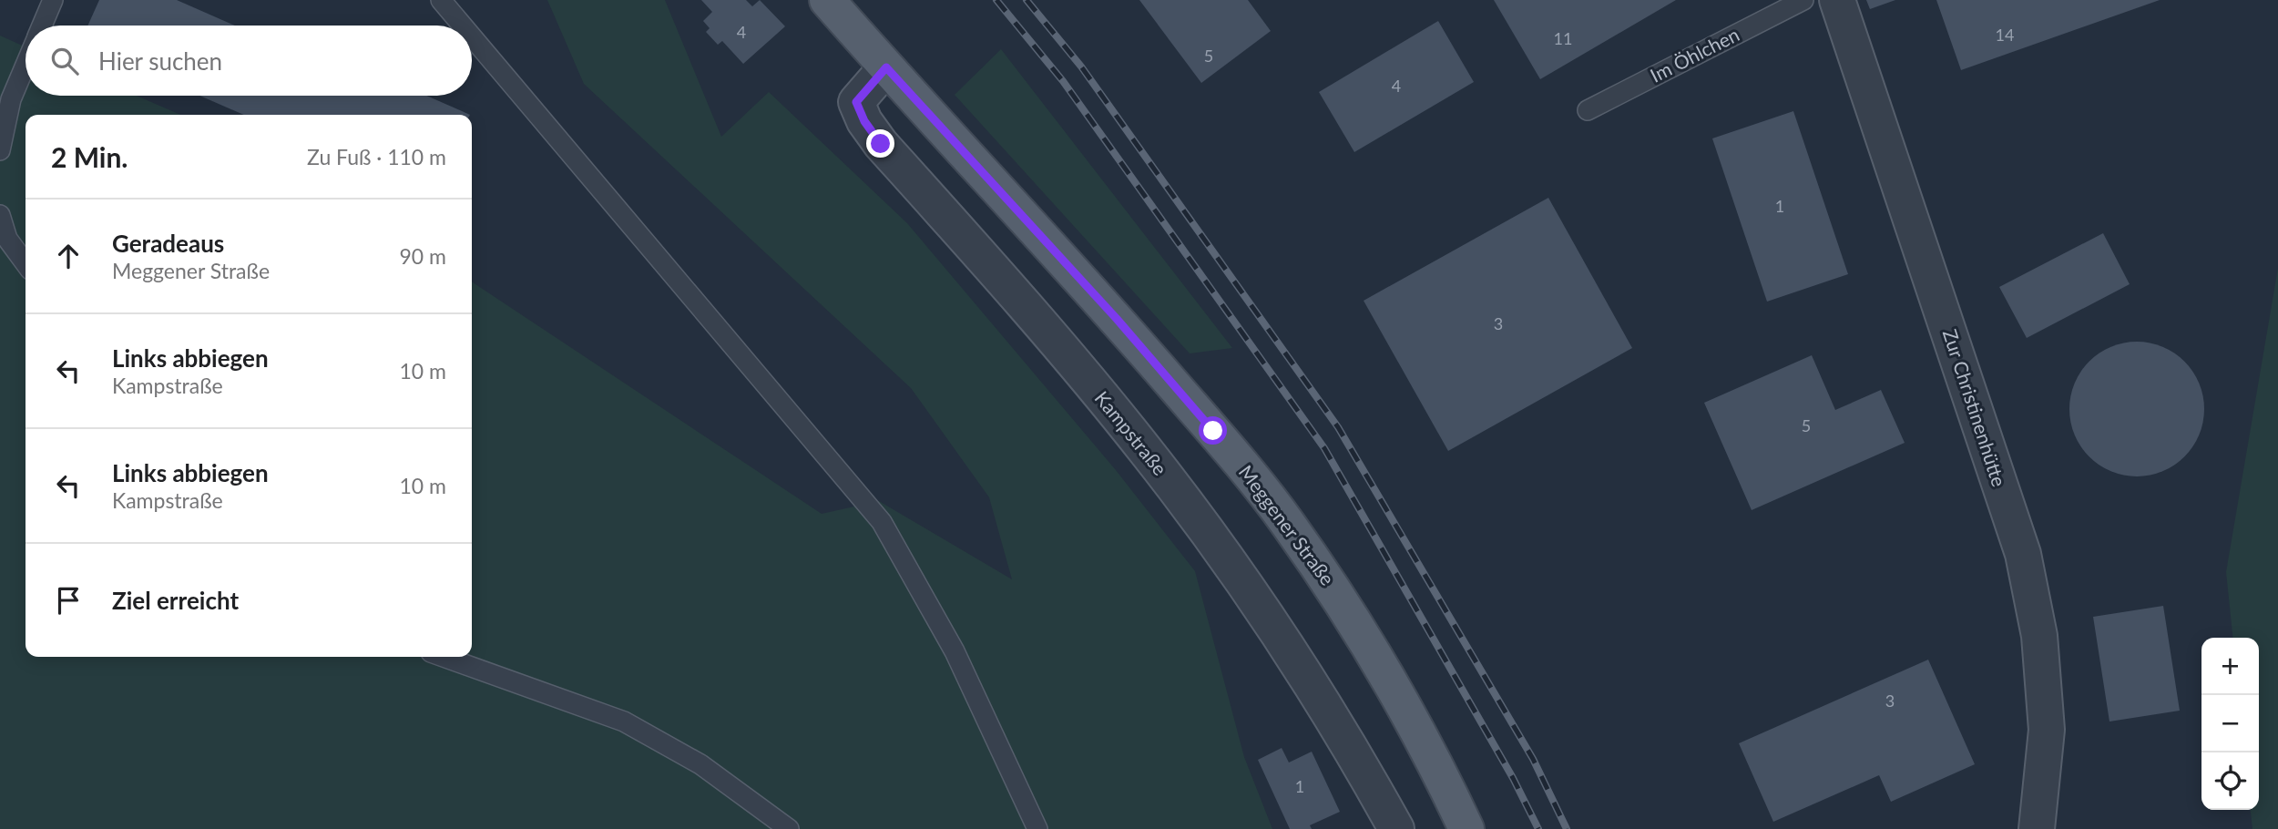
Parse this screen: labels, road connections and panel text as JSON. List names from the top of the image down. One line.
{"streets":{"main road":["Meggener Straße"],"street":["Zur Christinenhütte","Kampstraße"],"lane":["Im Öhlchen"]},"crossings":[["Kampstraße","Meggener Straße"]],"house_numbers":["4","14","11","5","4","1","3","5","3","1"],"page":{"search":"Hier suchen","heading":["2 Min.","Zu Fuß · 110 m"],"list":[["Geradeaus","Meggener Straße","90 m"],["Links abbiegen","Kampstraße","10 m"],["Links abbiegen","Kampstraße","10 m"],"Ziel erreicht"],"map_buttons":["+","−"]}}
